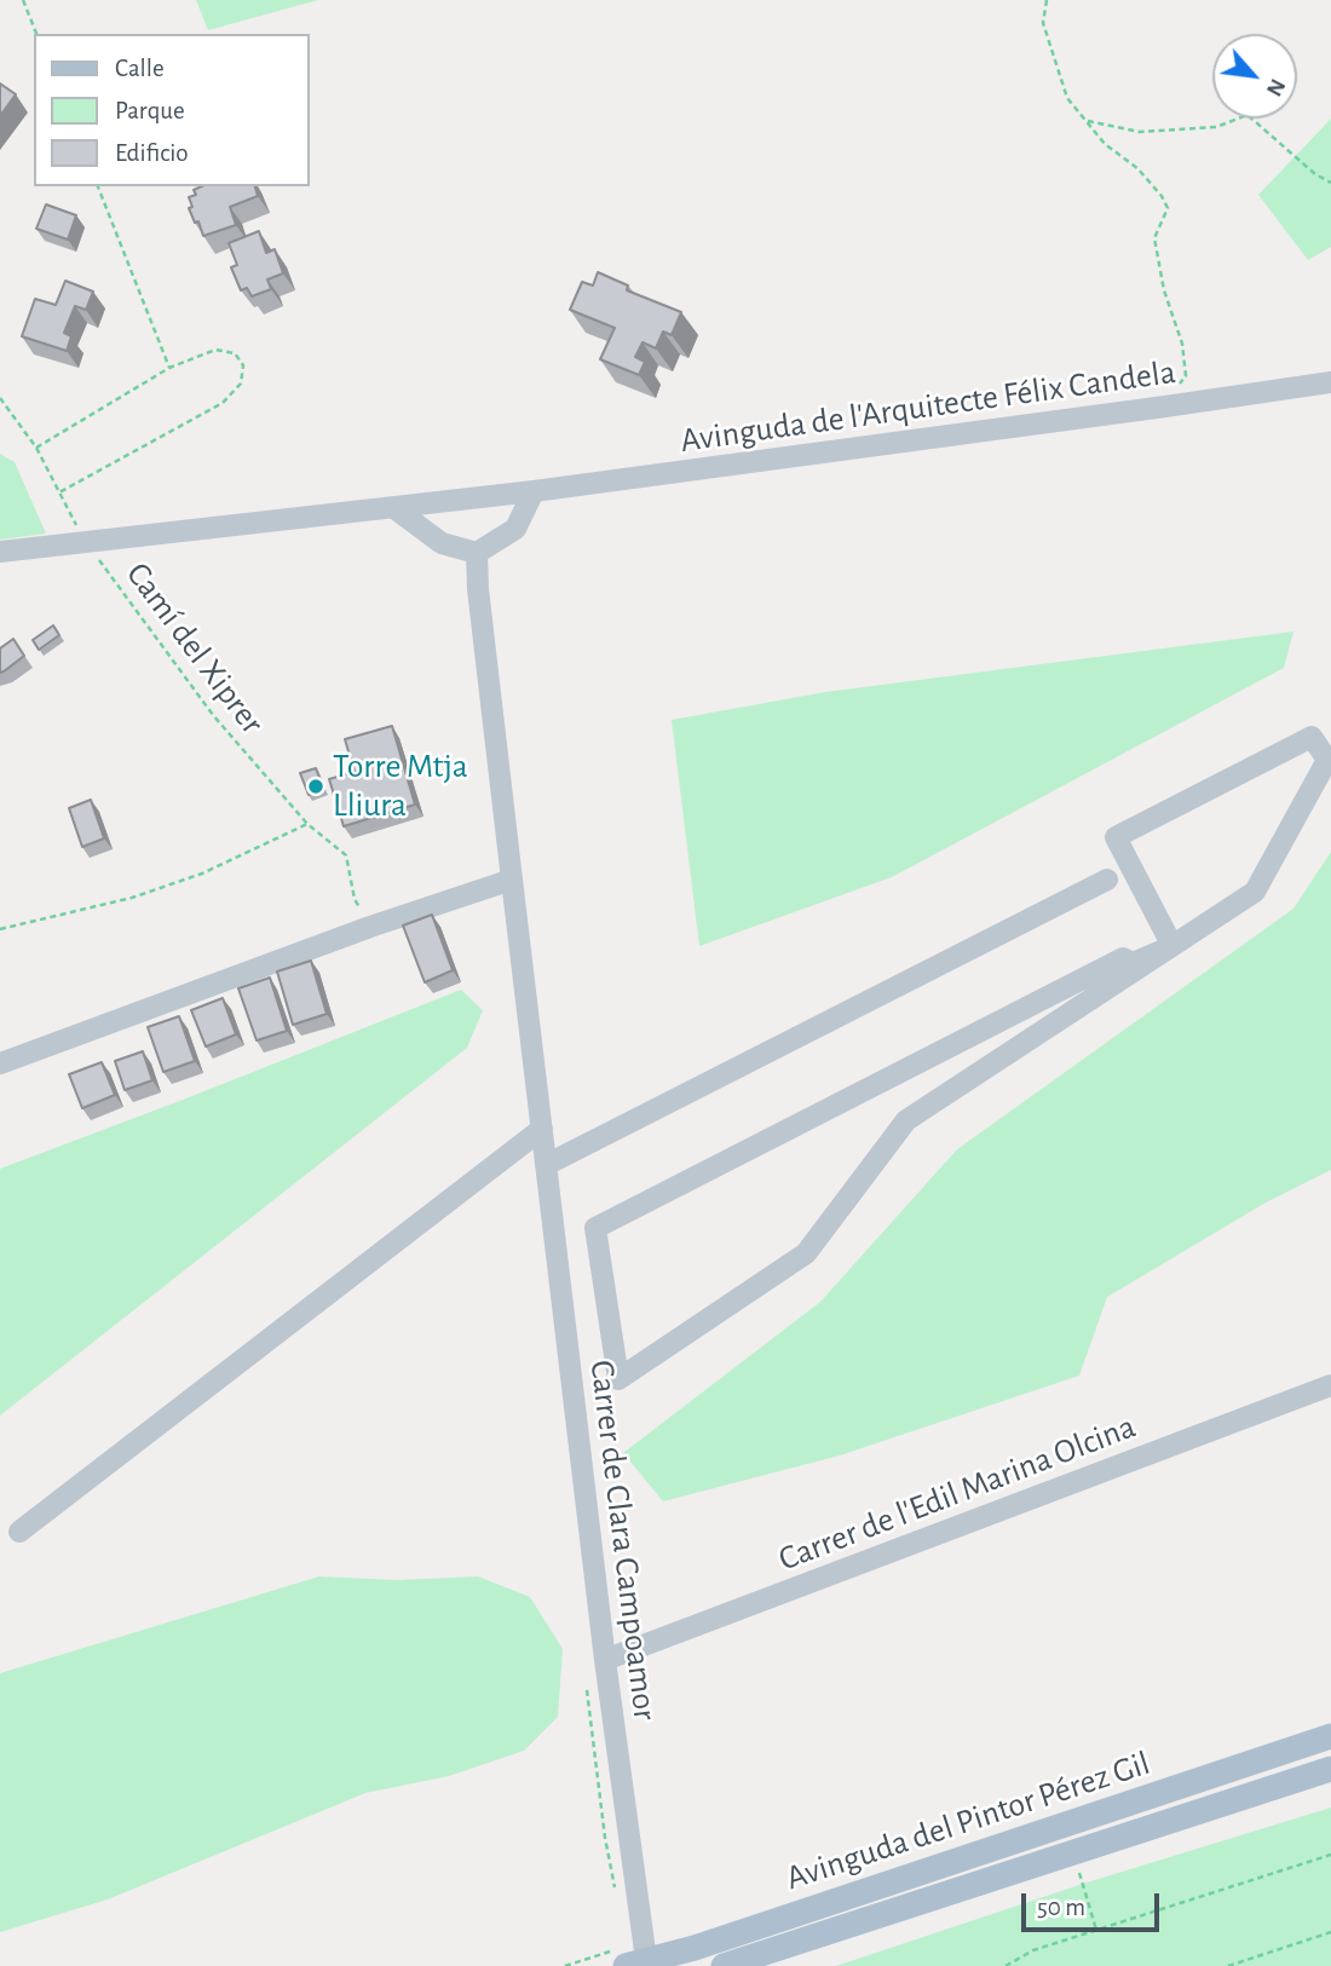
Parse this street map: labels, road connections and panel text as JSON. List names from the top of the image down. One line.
{"streets":{"main road":["Avinguda del Pintor Pérez Gil"],"street":["Avinguda de l'Arquitecte Félix Candela","Carrer de l'Edil Marina Olcina","Carrer de Clara Campoamor"],"path":["Camí del Xiprer"]},"crossings":[["Avinguda de l'Arquitecte Félix Candela","Camí del Xiprer"],["Carrer de l'Edil Marina Olcina","Carrer de Clara Campoamor"],["Carrer de Clara Campoamor","Avinguda del Pintor Pérez Gil"]],"places":["Torre Mtja Lliura"],"legend":["Calle","Parque","Edificio"],"scale_bar":"50 m","north":"bottom right"}
